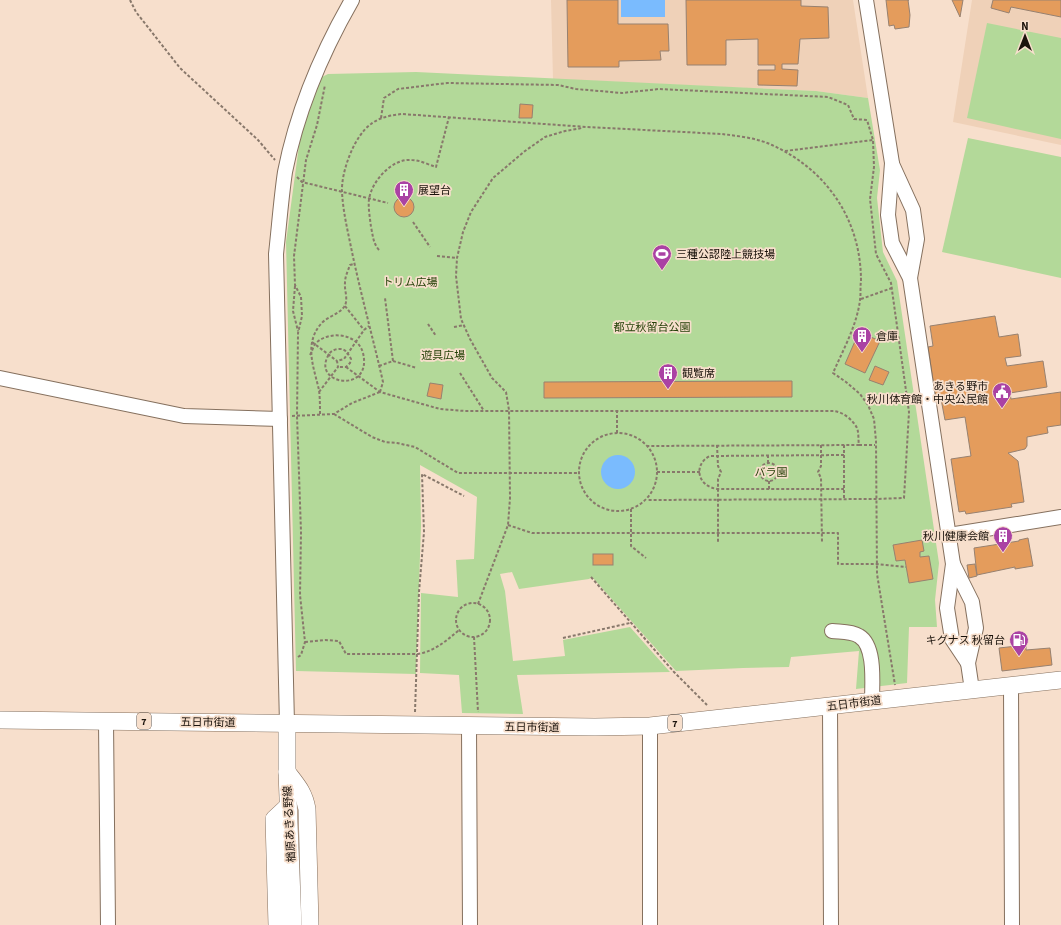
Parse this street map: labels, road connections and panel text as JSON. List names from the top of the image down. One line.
{"streets":{"main road":["五日市街道","7","楢原あきる野線"]},"crossings":[["五日市街道","楢原あきる野線"]],"parks":["トリム広場","都立秋留台公園","遊具広場","バラ園"],"places":{"building":["展望台","倉庫","観覧席","秋川健康会館"],"sports":["三種公認陸上競技場"],"public building":["あきる野市 秋川体育館・中央公民館"],"fuel station":["キグナス 秋留台"]},"north":"top"}
